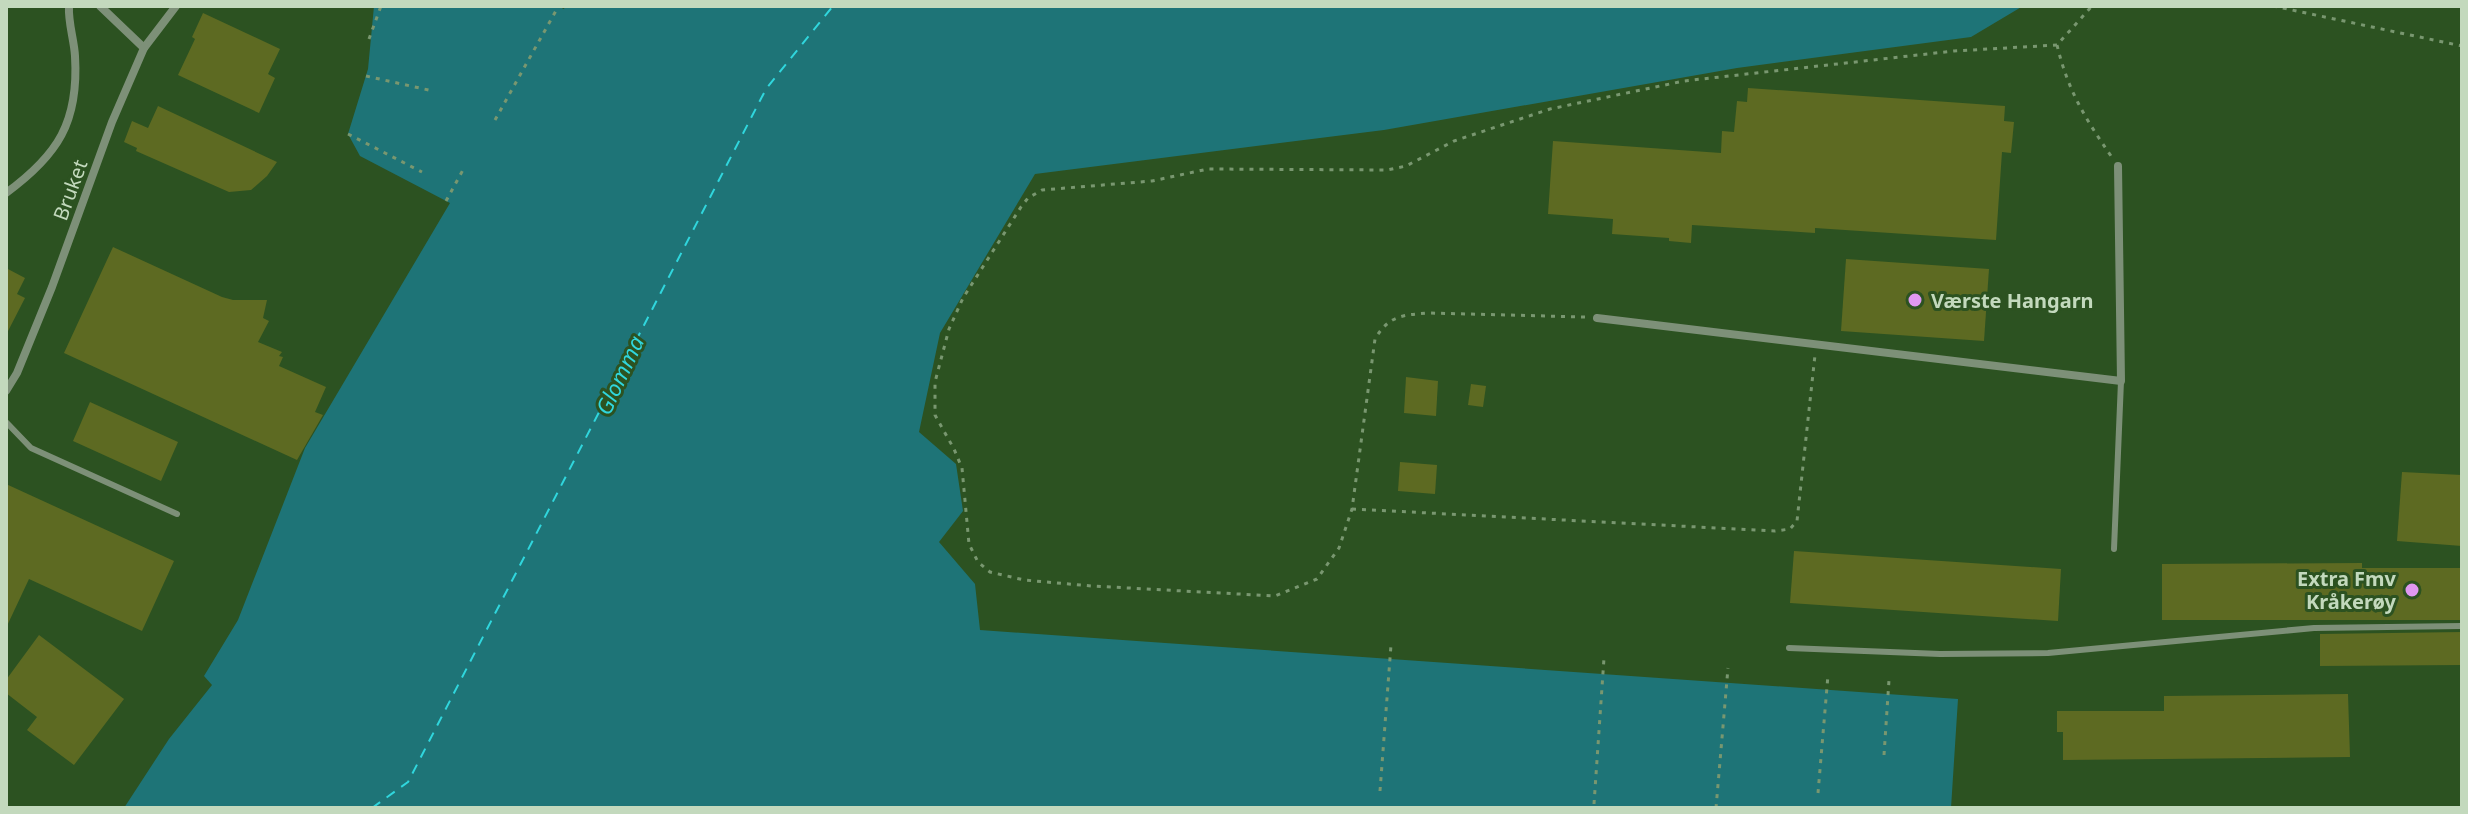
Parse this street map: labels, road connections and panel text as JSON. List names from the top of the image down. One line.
{"streets":{"street":["Bruket"]},"water":["Glomma"],"places":["Værste Hangarn","Extra Fmv Kråkerøy"]}
